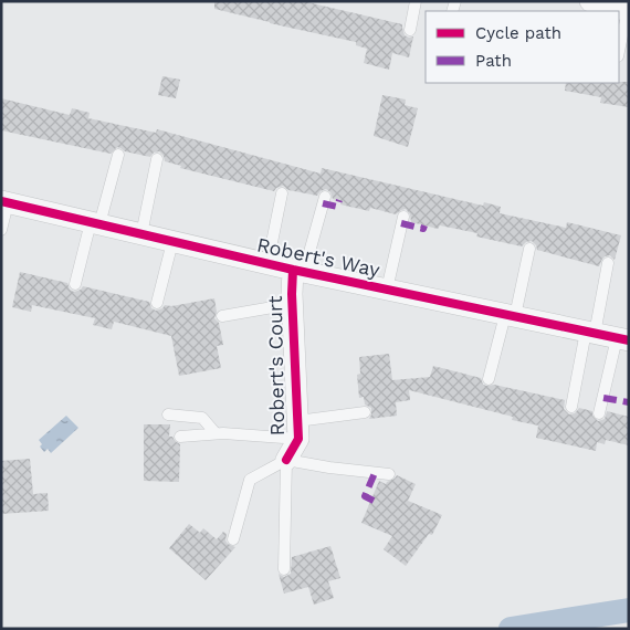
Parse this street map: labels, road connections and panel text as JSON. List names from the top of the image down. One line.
{"streets":{"street":["Robert's Way","Robert's Court"]},"crossings":[["Robert's Way","Robert's Court"]],"legend":["Cycle path","Path"]}
